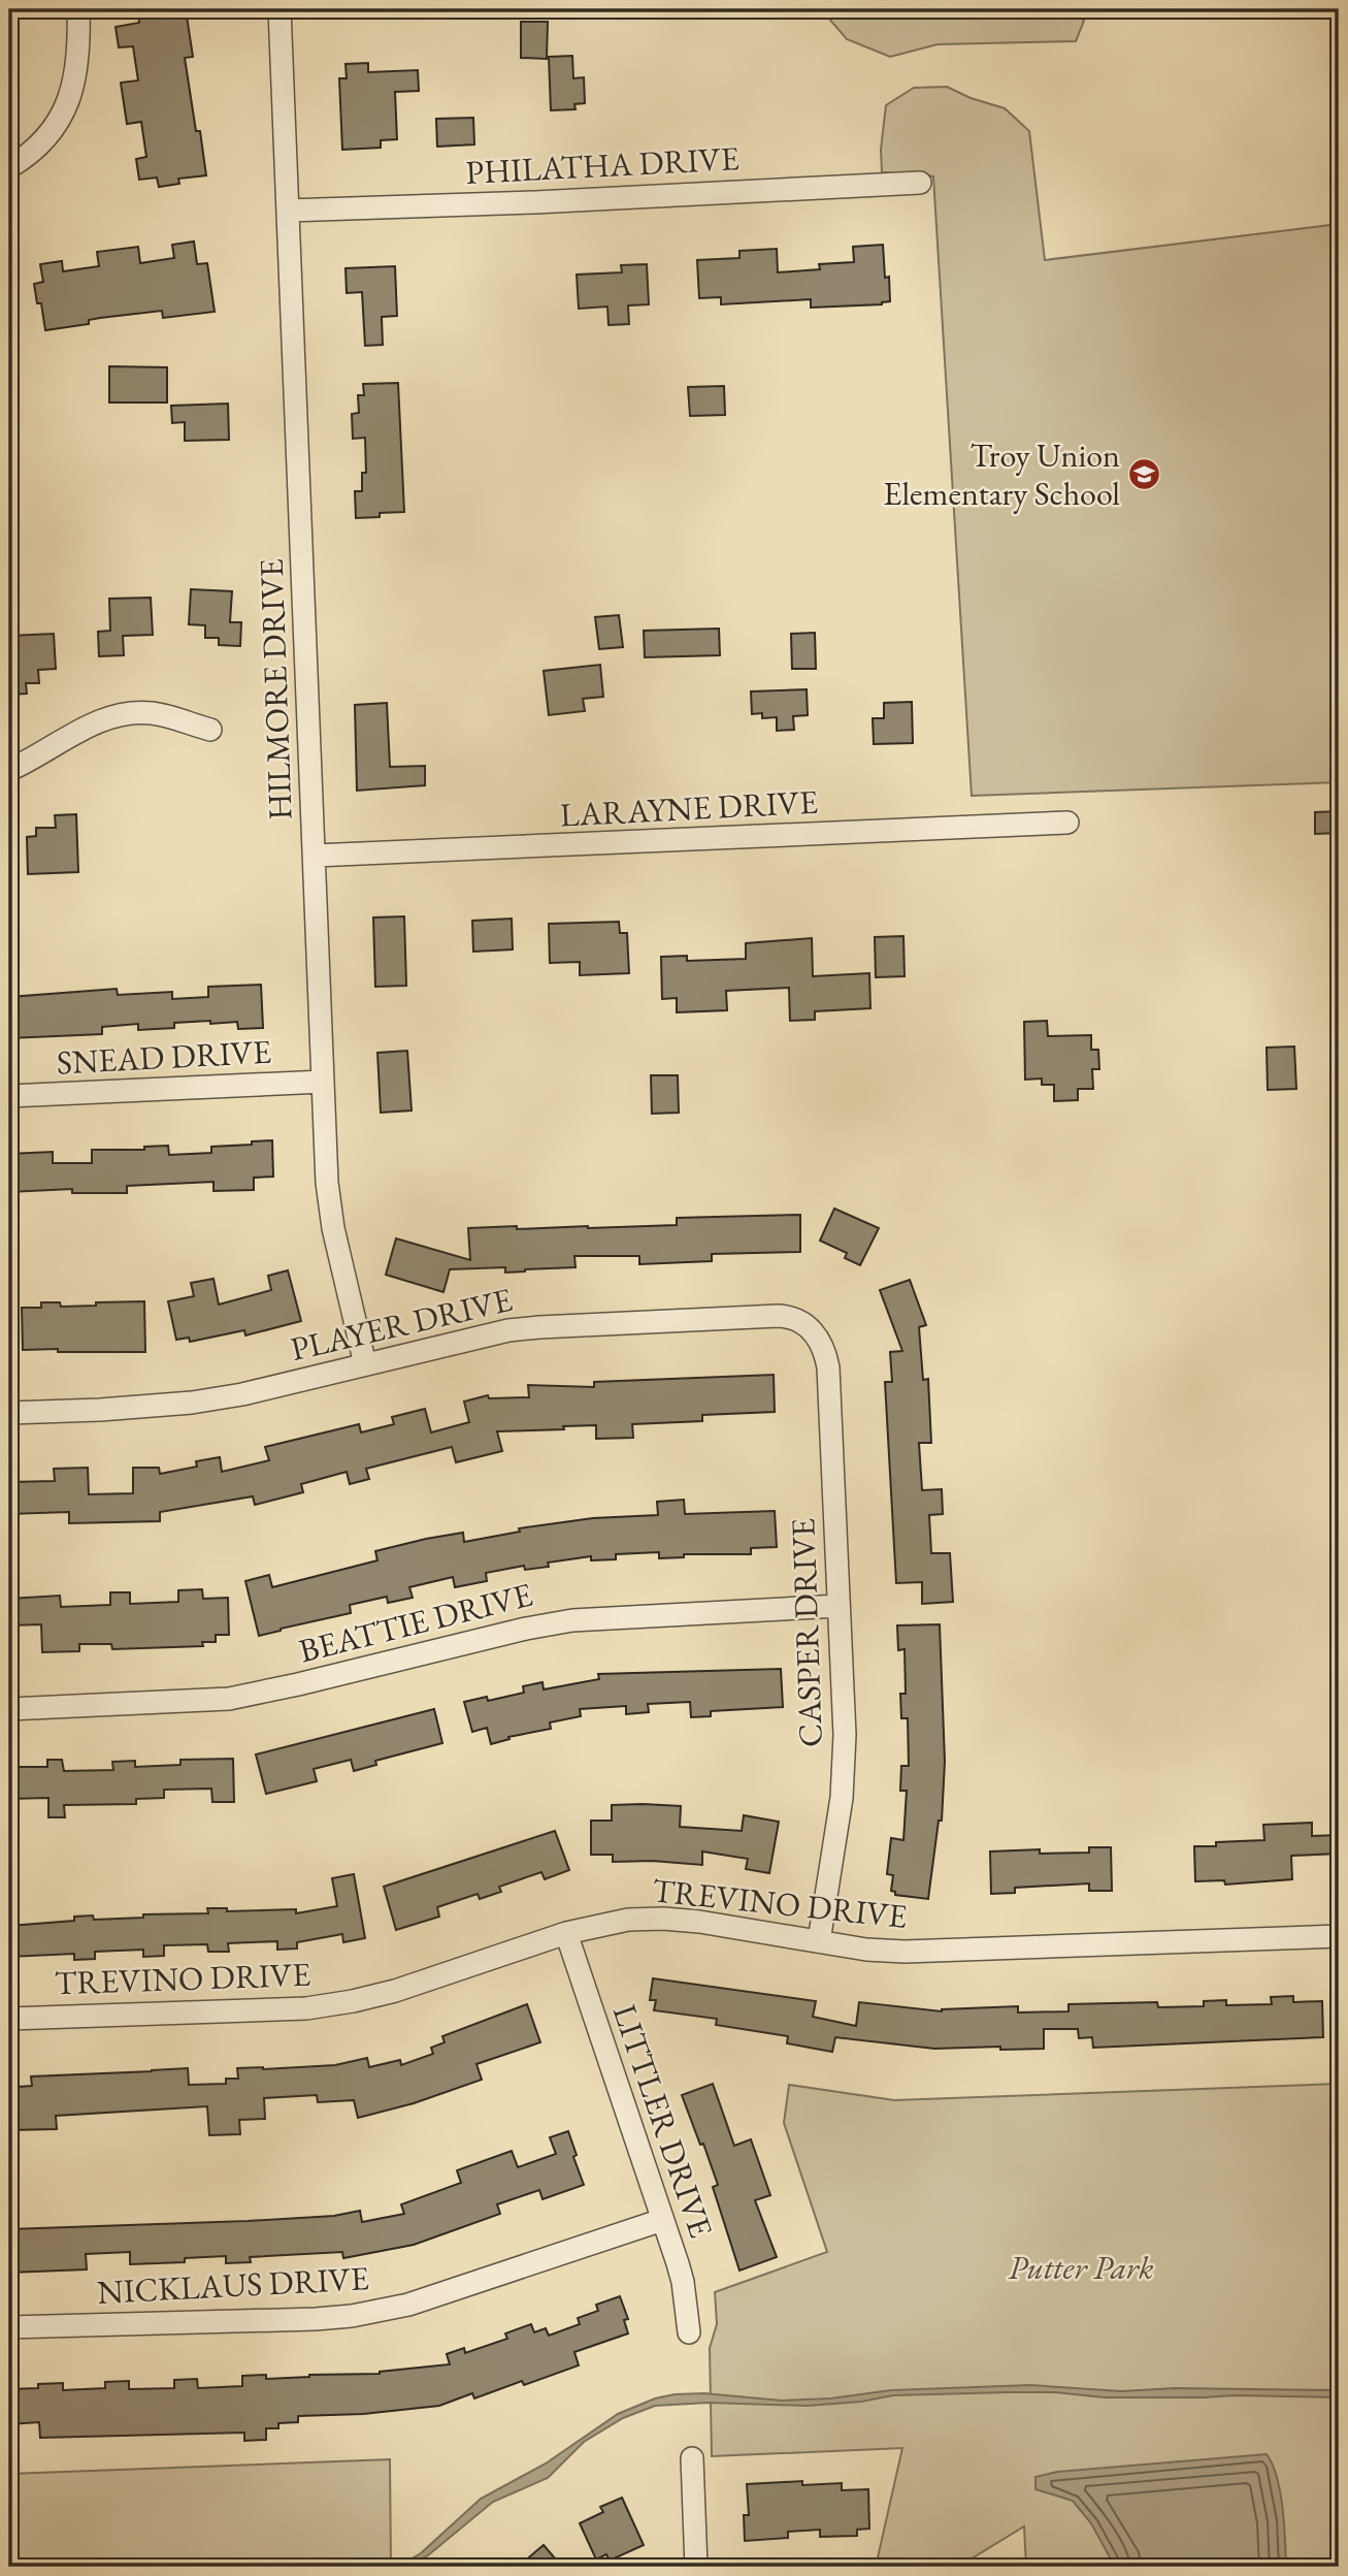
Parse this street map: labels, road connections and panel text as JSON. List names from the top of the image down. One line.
{"streets":{"street":["PHILATHA DRIVE","HILMORE DRIVE","LARAYNE DRIVE","SNEAD DRIVE","PLAYER DRIVE","BEATTIE DRIVE","CASPER DRIVE","TREVINO DRIVE","LITTLER DRIVE","NICKLAUS DRIVE"]},"crossings":[["PHILATHA DRIVE","HILMORE DRIVE"],["HILMORE DRIVE","LARAYNE DRIVE"],["HILMORE DRIVE","SNEAD DRIVE"],["HILMORE DRIVE","PLAYER DRIVE"],["PLAYER DRIVE","CASPER DRIVE"],["BEATTIE DRIVE","CASPER DRIVE"],["CASPER DRIVE","TREVINO DRIVE"],["TREVINO DRIVE","LITTLER DRIVE"],["LITTLER DRIVE","NICKLAUS DRIVE"]],"parks":["Putter Park"],"places":{"school or university":["Troy Union Elementary School"]}}
